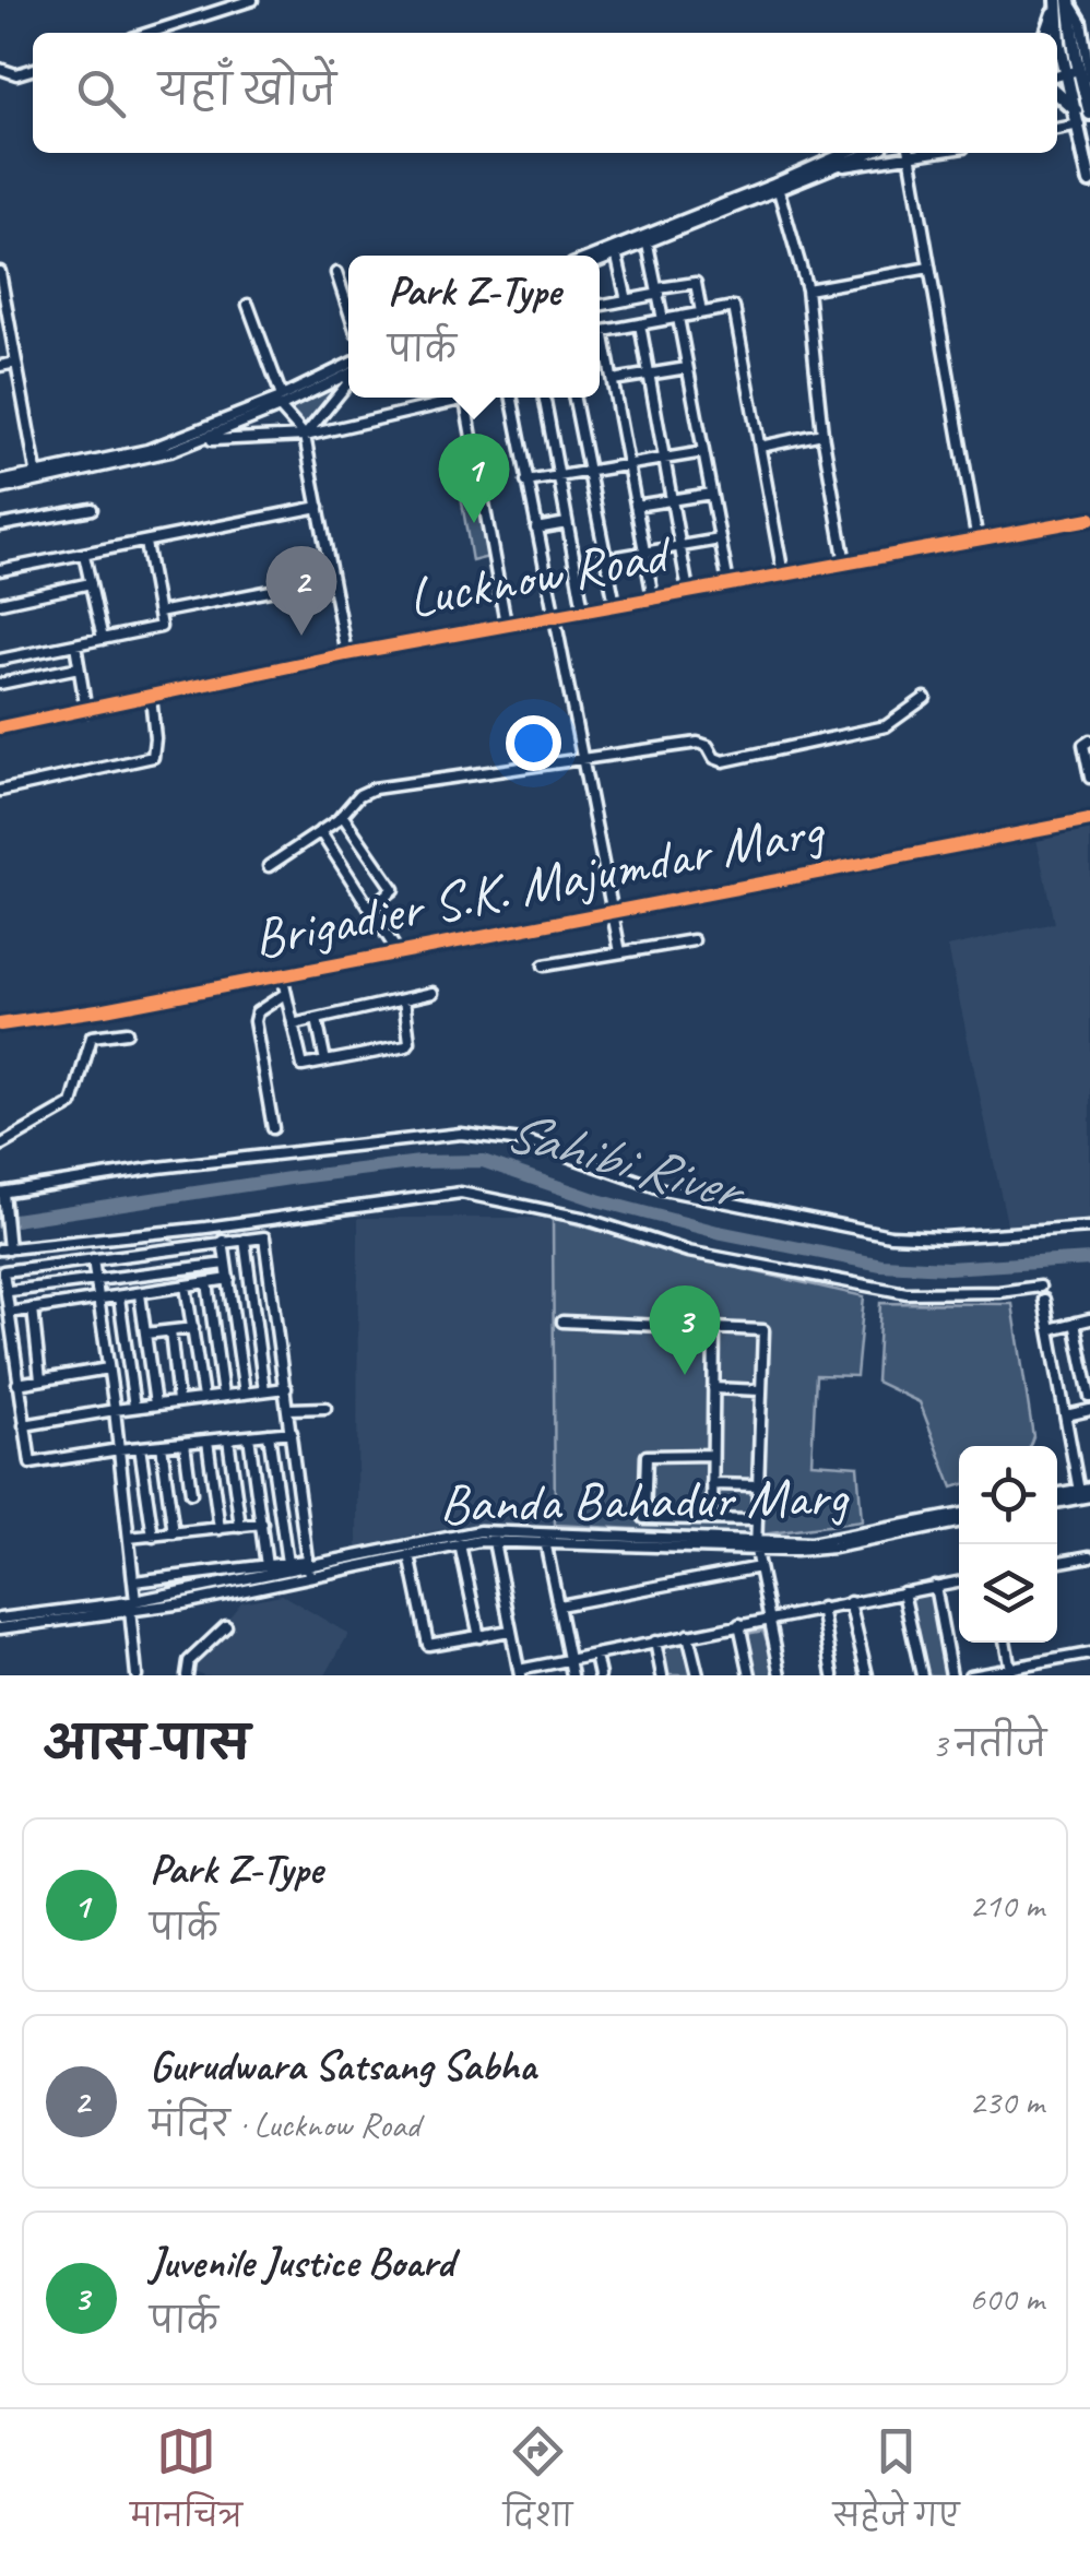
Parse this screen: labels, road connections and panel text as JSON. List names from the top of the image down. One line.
{"streets":{"street":["Lucknow Road","Brigadier S.K. Majumdar Marg","Banda Bahadur Marg"]},"water":["Sahibi River"],"page":{"search":"यहाँ खोजें","popup":["Park Z-Type","पार्क"],"pins":["1","2","3"],"heading":["आस-पास","3 नतीजे"],"list":[{"mark":"1","name":"Park Z-Type","note":"पार्क","value":"210 m"},{"mark":"2","name":"Gurudwara Satsang Sabha","note":"मंदिर · Lucknow Road","value":"230 m"},{"mark":"3","name":"Juvenile Justice Board","note":"पार्क","value":"600 m"}],"nav":["मानचित्र","दिशा","सहेजे गए"]}}
